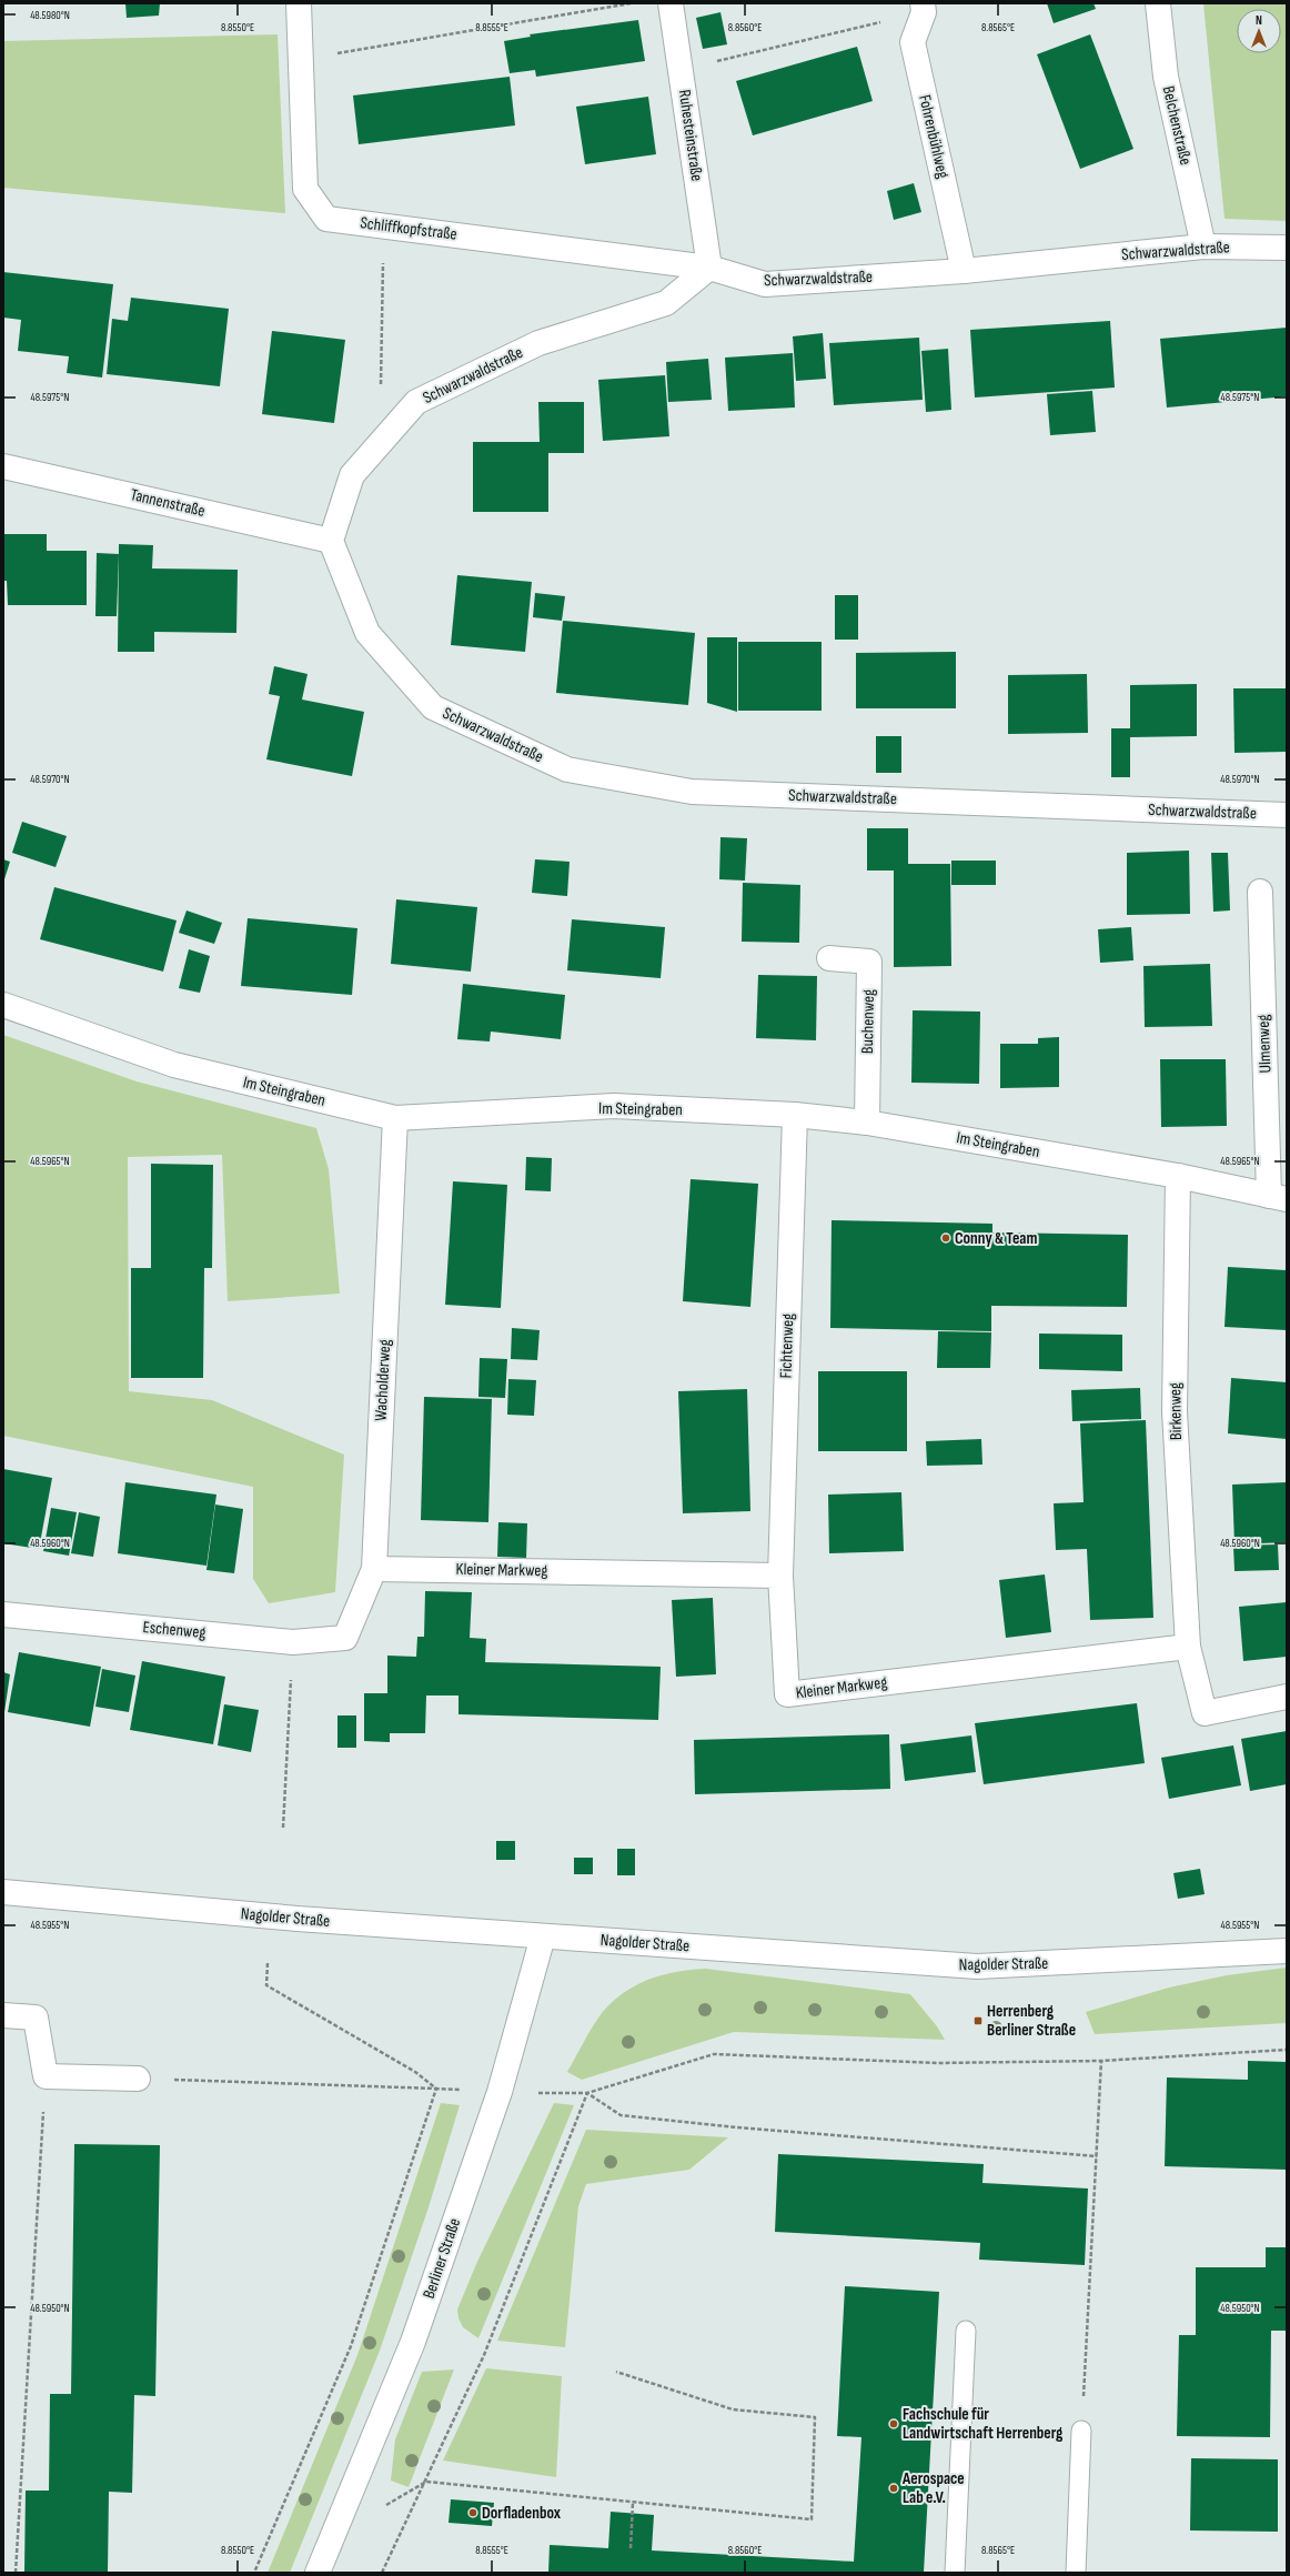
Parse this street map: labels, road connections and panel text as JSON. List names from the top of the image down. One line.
{"streets":{"street":["Belchenstraße","Ruhesteinstraße","Fohrenbühlweg","Schliffkopfstraße","Schwarzwaldstraße","Tannenstraße","Buchenweg","Ulmenweg","Im Steingraben","Fichtenweg","Wacholderweg","Birkenweg","Kleiner Markweg","Eschenweg","Nagolder Straße","Berliner Straße"]},"crossings":[["Belchenstraße","Schwarzwaldstraße"],["Ruhesteinstraße","Schliffkopfstraße"],["Ruhesteinstraße","Schwarzwaldstraße"],["Fohrenbühlweg","Schwarzwaldstraße"],["Schliffkopfstraße","Schwarzwaldstraße"],["Schwarzwaldstraße","Tannenstraße"],["Buchenweg","Im Steingraben"],["Ulmenweg","Im Steingraben"],["Im Steingraben","Fichtenweg"],["Im Steingraben","Wacholderweg"],["Im Steingraben","Birkenweg"],["Fichtenweg","Kleiner Markweg"],["Wacholderweg","Kleiner Markweg"],["Wacholderweg","Eschenweg"],["Birkenweg","Kleiner Markweg"],["Nagolder Straße","Berliner Straße"]],"places":{"other":["Conny & Team","Fachschule für Landwirtschaft Herrenberg","Aerospace Lab e.V.","Dorfladenbox"],"transit":["Herrenberg Berliner Straße"]},"north":"top","coordinates":["48.5980°N","8.8550°E","8.8555°E","8.8560°E","8.8565°E","48.5975°N","48.5970°N","48.5965°N","48.5960°N","48.5955°N","48.5950°N"]}
